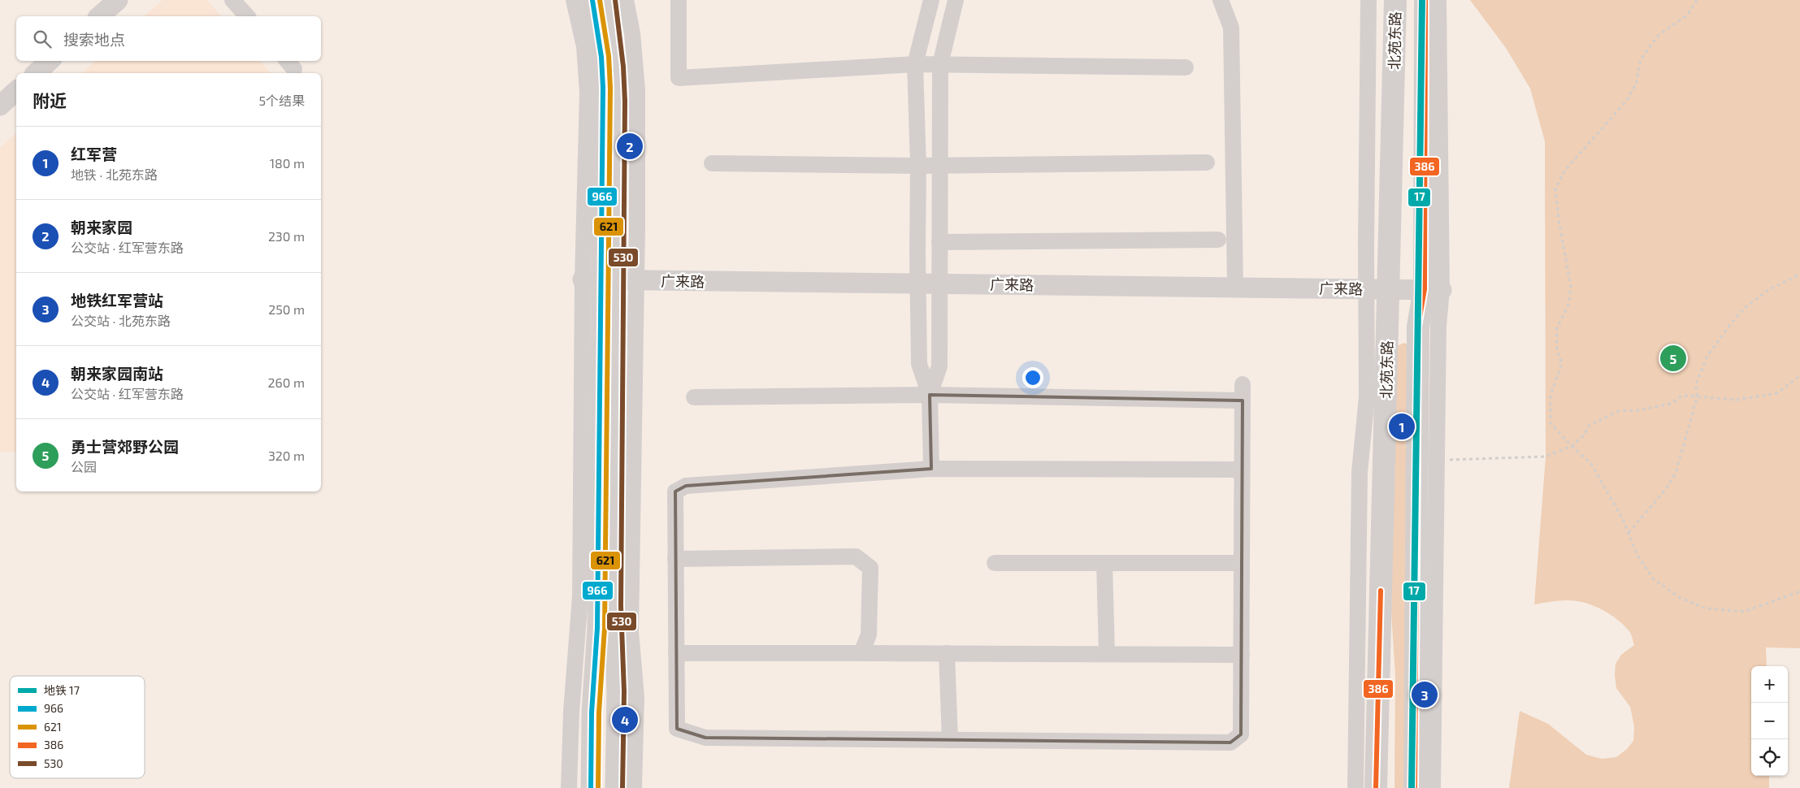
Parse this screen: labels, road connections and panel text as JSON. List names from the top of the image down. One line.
{"streets":{"main road":["北苑东路"],"street":["广来路"]},"crossings":[["北苑东路","广来路"]],"lines":["metro line 17","transit line 966","transit line 621","transit line 386","transit line 530"],"legend":["地铁 17","966","621","386","530"],"page":{"search":"搜索地点","heading":["附近","5个结果"],"list":[{"mark":"1","name":"红军营","note":"地铁 · 北苑东路","value":"180 m"},{"mark":"2","name":"朝来家园","note":"公交站 · 红军营东路","value":"230 m"},{"mark":"3","name":"地铁红军营站","note":"公交站 · 北苑东路","value":"250 m"},{"mark":"4","name":"朝来家园南站","note":"公交站 · 红军营东路","value":"260 m"},{"mark":"5","name":"勇士营郊野公园","note":"公园","value":"320 m"}],"pins":["2","5","1","3","4"],"map_buttons":["+","−"]}}
